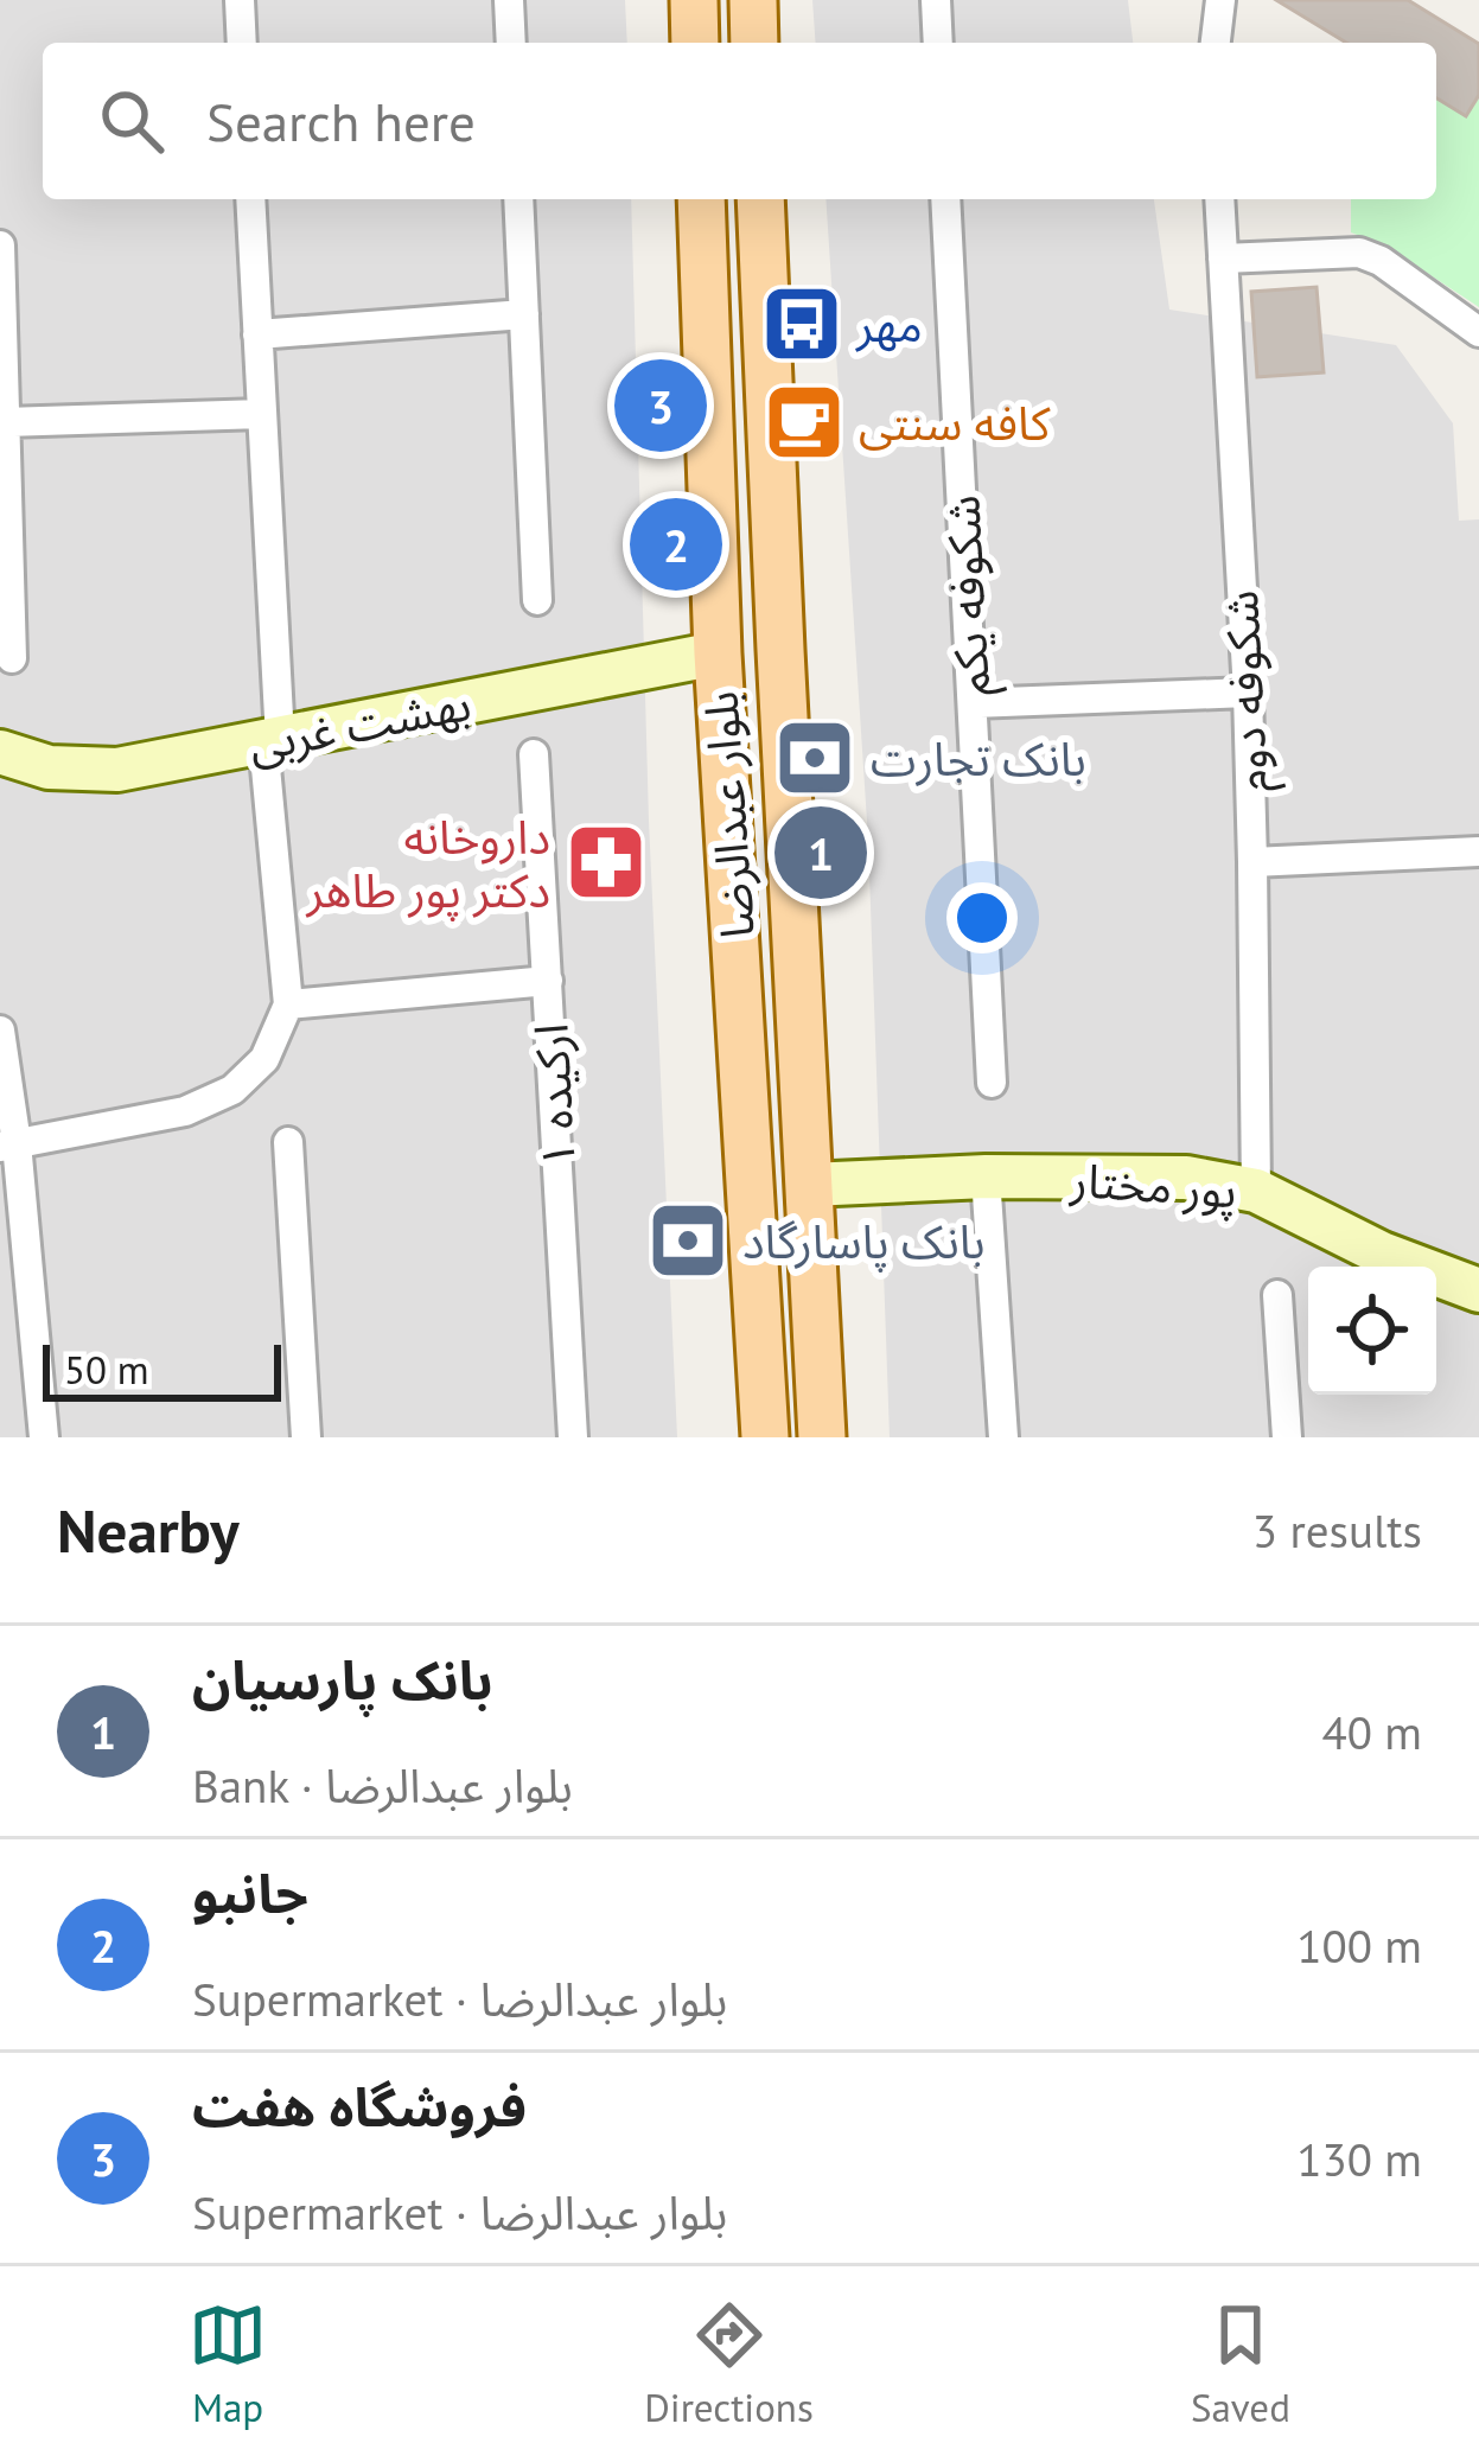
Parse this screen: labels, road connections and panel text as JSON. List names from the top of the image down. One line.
{"streets":{"main road":["بهشت غربی","بلوار عبدالرضا","پور مختار"],"street":["شکوفه یکم","شکوفه دوم","ارکیده ۱"]},"crossings":[["شکوفه دوم","پور مختار"],["بهشت غربی","بلوار عبدالرضا"],["بلوار عبدالرضا","پور مختار"]],"places":{"bus stop":["مهر"],"cafe":["کافه سنتی"],"bank":["بانک تجارت","بانک پاسارگاد"],"pharmacy":["داروخانه دکتر پور طاهر"]},"scale_bar":"50 m","page":{"search":"Search here","pins":["3","2","1"],"scale":"50 m","heading":["Nearby","3 results"],"list":[{"mark":"1","name":"بانک پارسیان","note":"Bank · بلوار عبدالرضا","value":"40 m"},{"mark":"2","name":"جانبو","note":"Supermarket · بلوار عبدالرضا","value":"100 m"},{"mark":"3","name":"فروشگاه هفت","note":"Supermarket · بلوار عبدالرضا","value":"130 m"}],"nav":["Map","Directions","Saved"]}}
